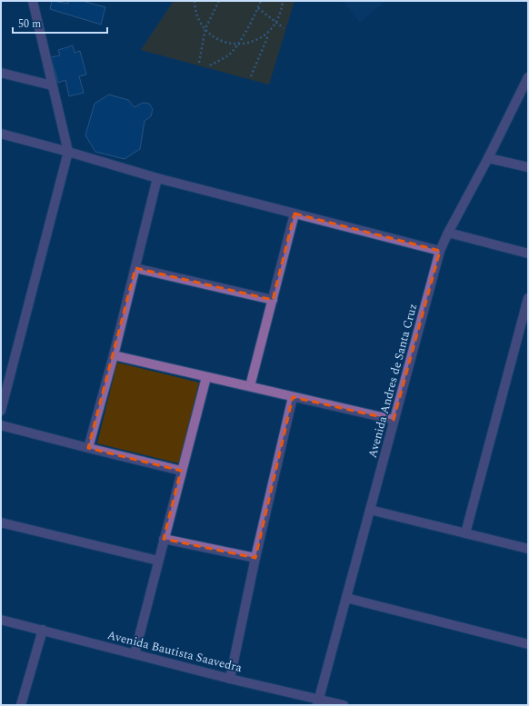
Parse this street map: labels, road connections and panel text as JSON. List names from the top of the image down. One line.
{"streets":{"street":["Avenida Andres de Santa Cruz","Avenida Bautista Saavedra"]},"crossings":[["Avenida Andres de Santa Cruz","Avenida Bautista Saavedra"]],"scale_bar":"50 m"}
